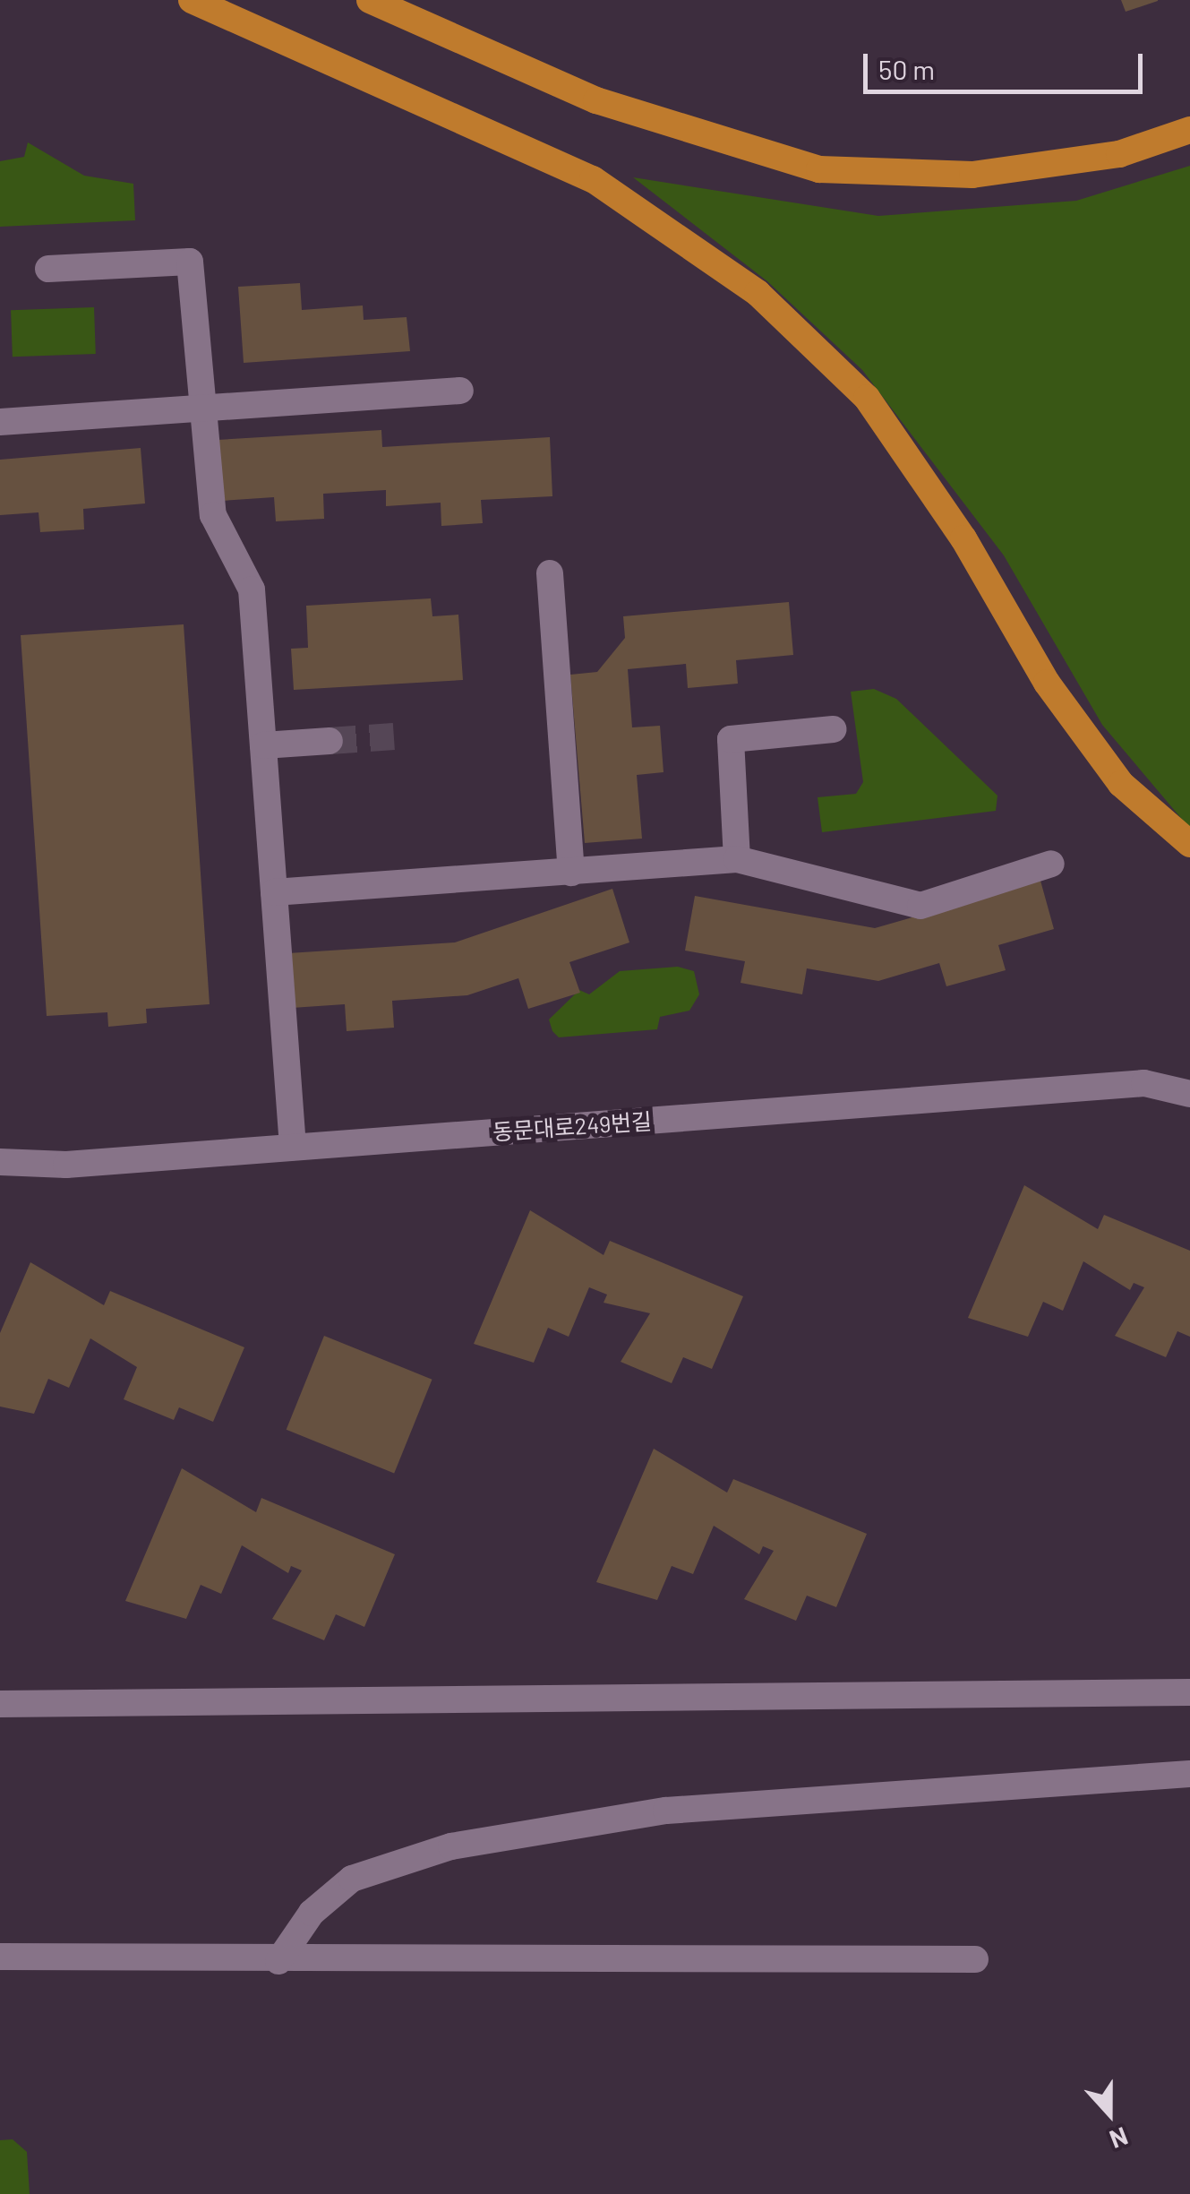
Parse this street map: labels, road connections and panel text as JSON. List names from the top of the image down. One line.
{"streets":{"street":["동문대로249번길"]},"scale_bar":"50 m","north":"bottom"}
